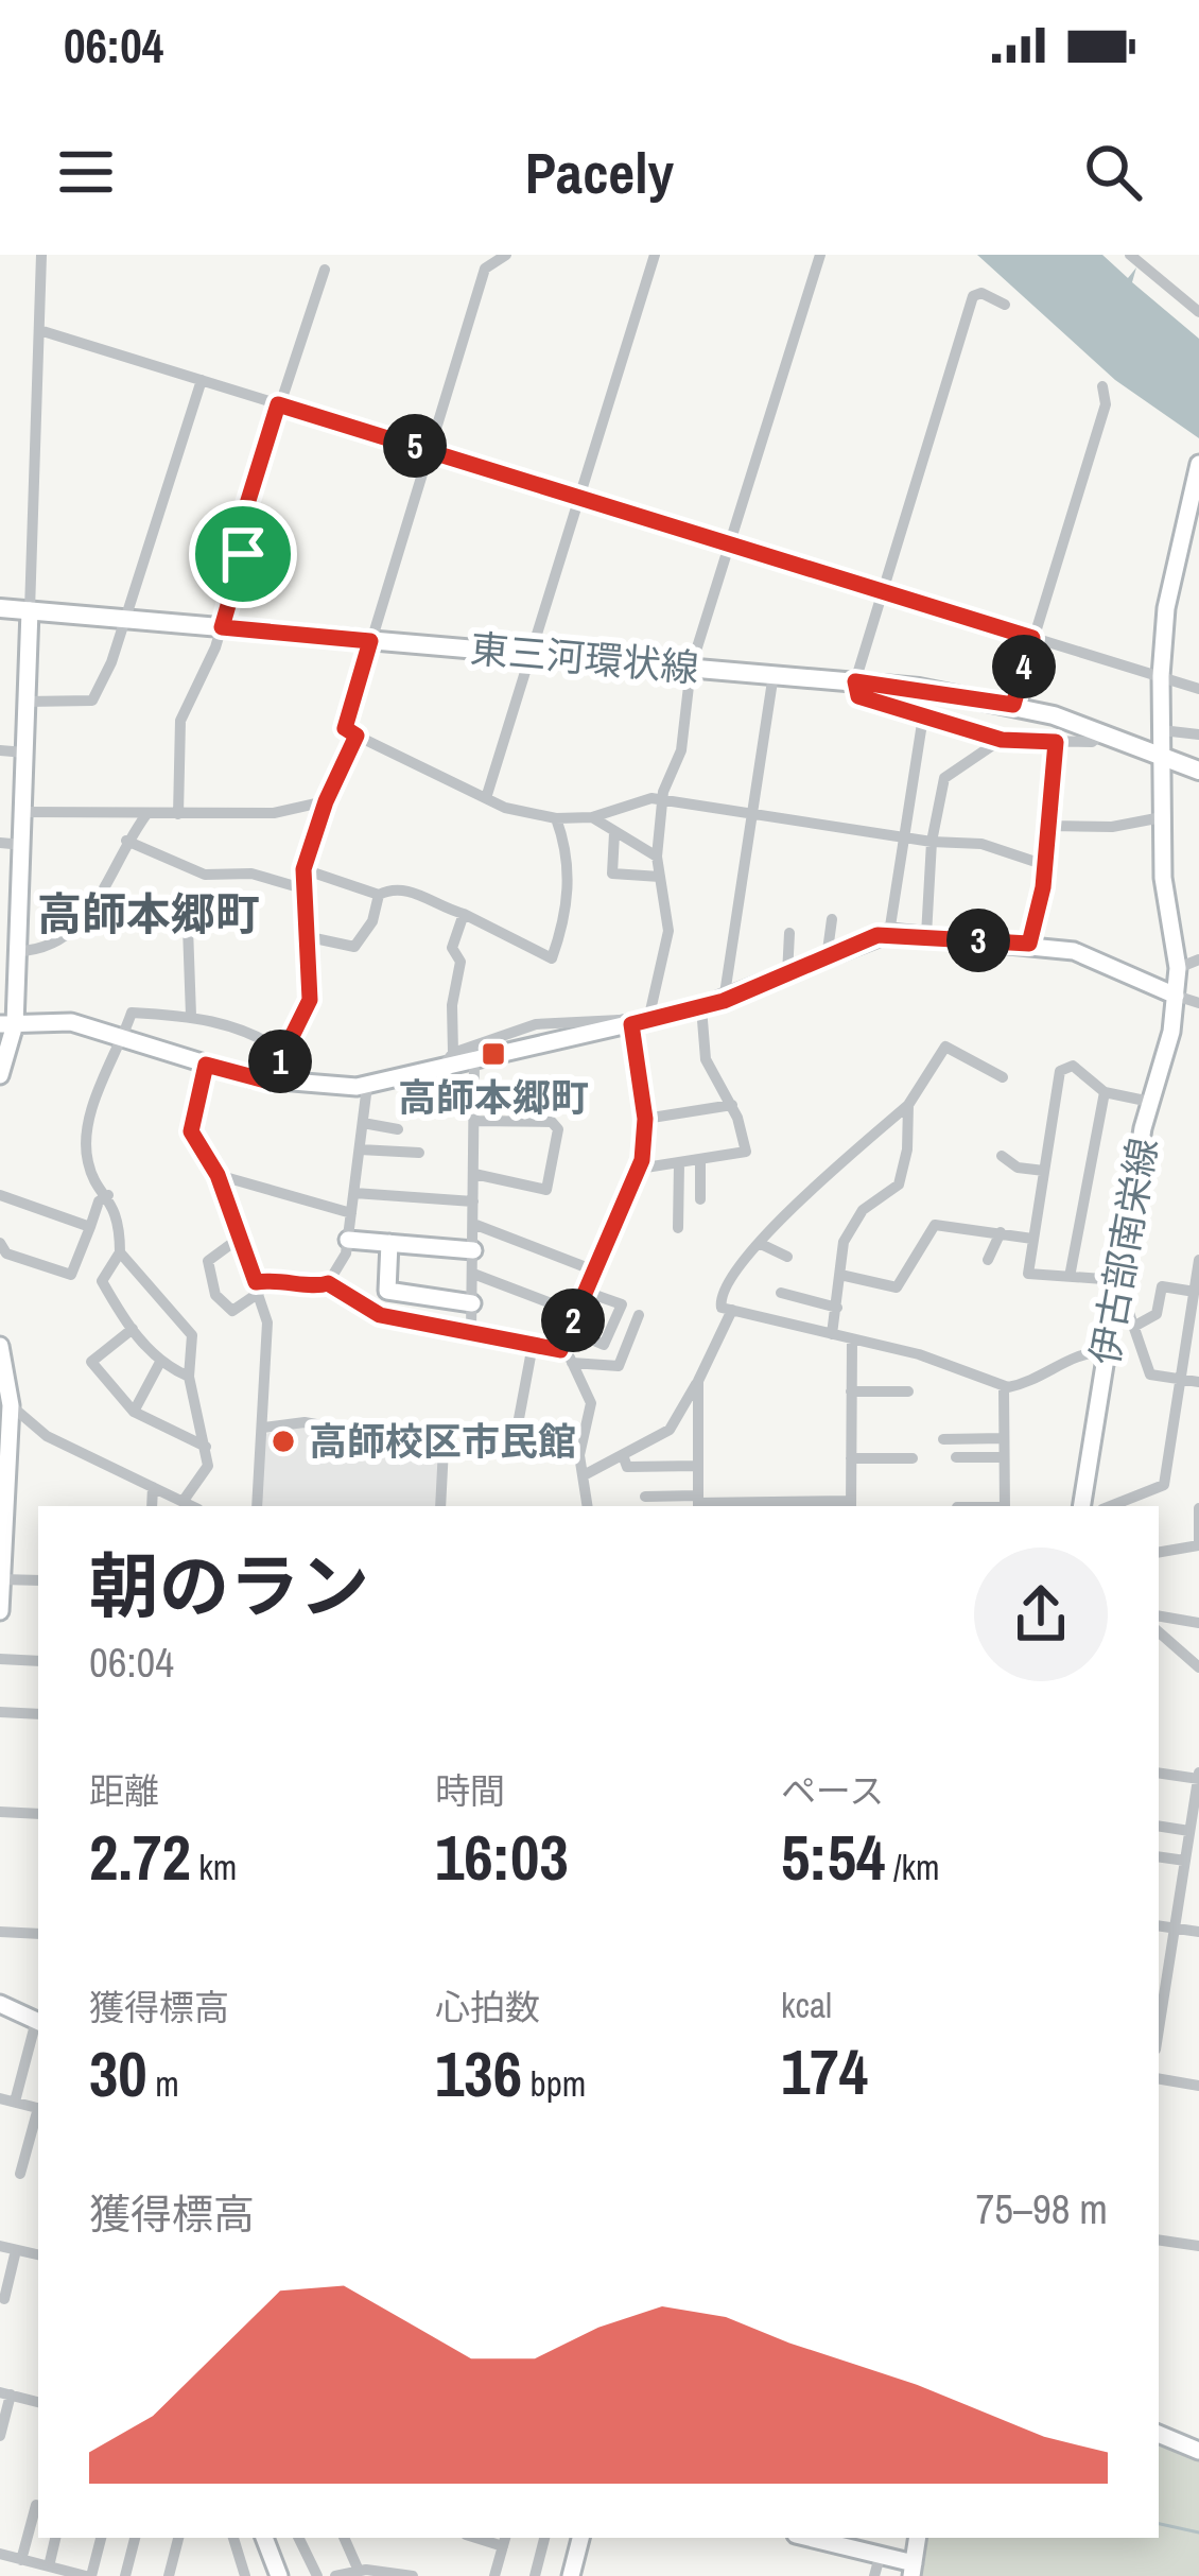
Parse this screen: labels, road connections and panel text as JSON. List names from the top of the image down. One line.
{"streets":{"main road":["東三河環状線"],"street":["伊古部南栄線"]},"districts":["高師本郷町"],"places":{"transit":["高師本郷町"],"other":["高師校区市民館"]},"page":{"status":"06:04","header":"Pacely","pins":["5","4","3","1","2"],"heading":["朝のラン","06:04"],"stats":[["距離","2.72 km"],["時間","16:03"],["ペース","5:54 /km"],["獲得標高","30 m"],["心拍数","136 bpm"],["kcal","174"]],"chart":["獲得標高","75–98 m"]}}
